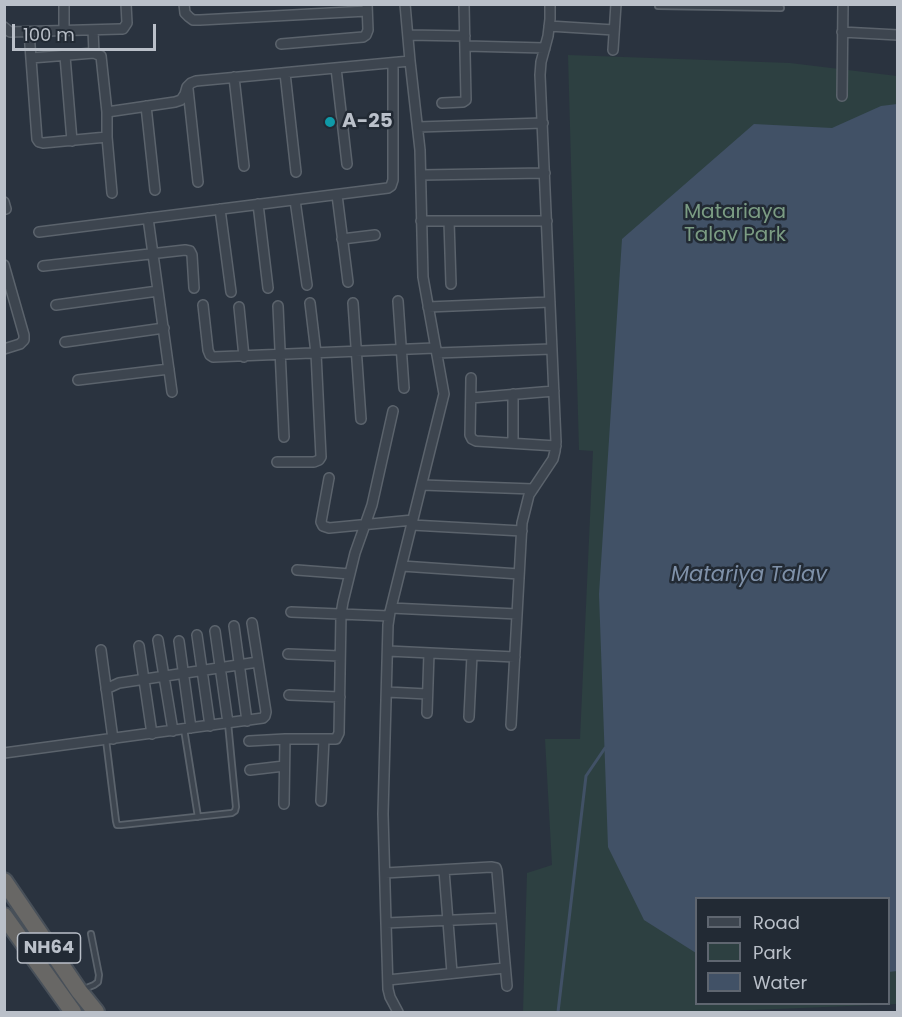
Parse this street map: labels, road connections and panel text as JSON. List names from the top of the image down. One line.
{"streets":{"highway":["NH64"]},"water":["Matariya Talav"],"parks":["Matariaya Talav Park"],"places":["A-25"],"legend":["Road","Park","Water"],"scale_bar":"100 m"}
